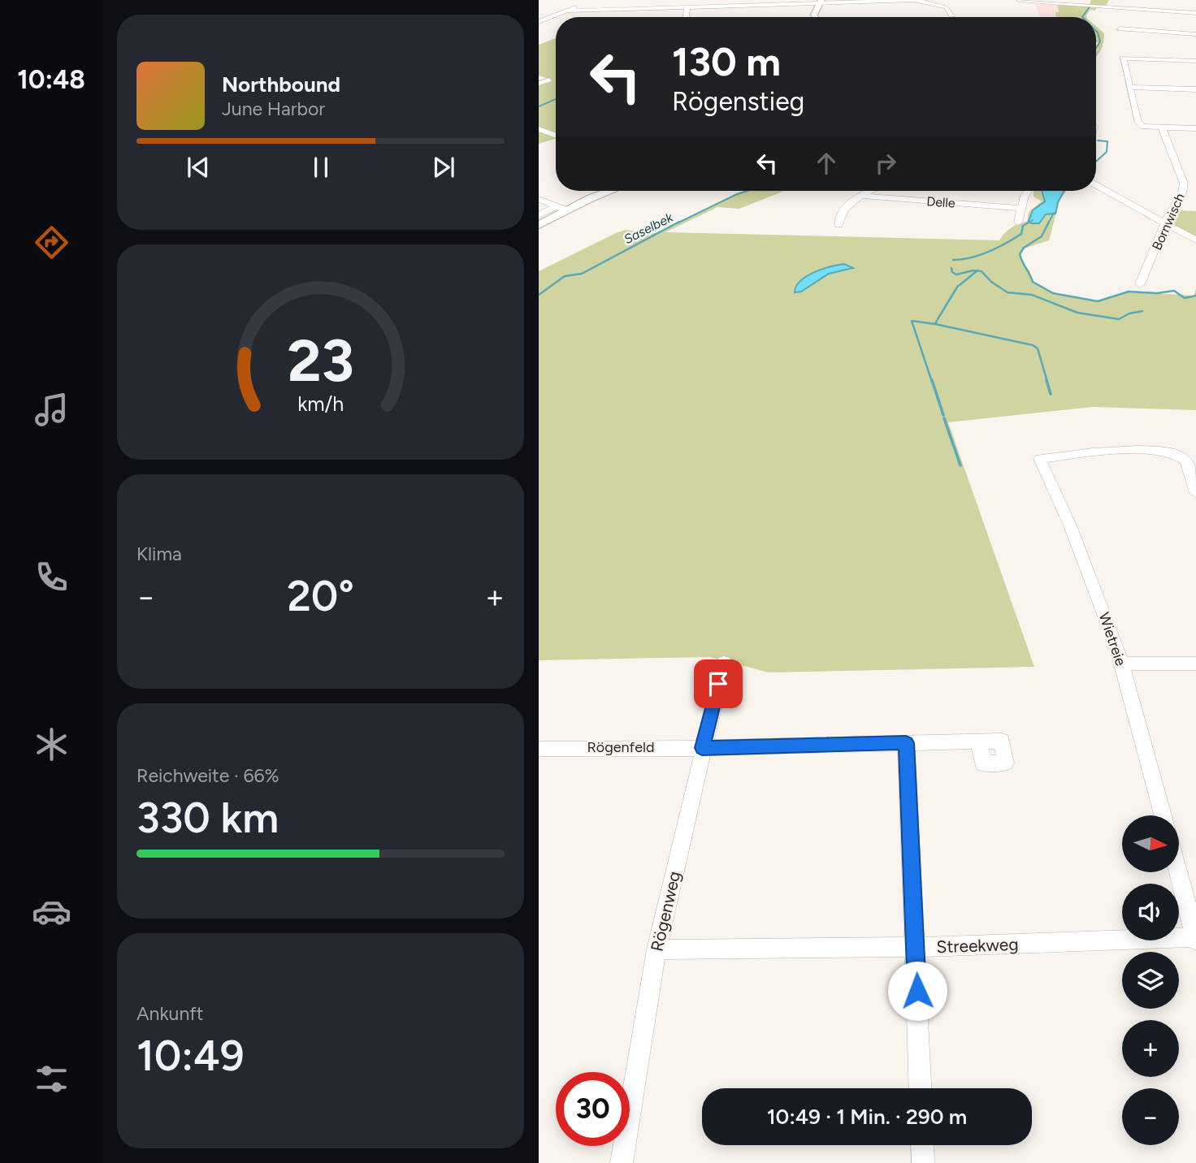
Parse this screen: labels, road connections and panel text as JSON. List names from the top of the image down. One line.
{"streets":{"street":["Delle","Bornwisch","Wietreie","Rögenfeld","Rögenweg","Streekweg"]},"crossings":[["Rögenfeld","Rögenweg"],["Rögenweg","Streekweg"]],"water":["Saselbek"],"north":"right","page":{"tabs":"10:48","turn":["130 m","Rögenstieg"],"song":["Northbound","June Harbor"],"tile":["Klima",["Reichweite · 66%","330 km"],["Ankunft","10:49"]],"heat":["−","20°","+"],"map_buttons":["+","−"],"limit":"30","trip":"10:49 · 1 Min. · 290 m","gauge":["23","km/h"]}}
